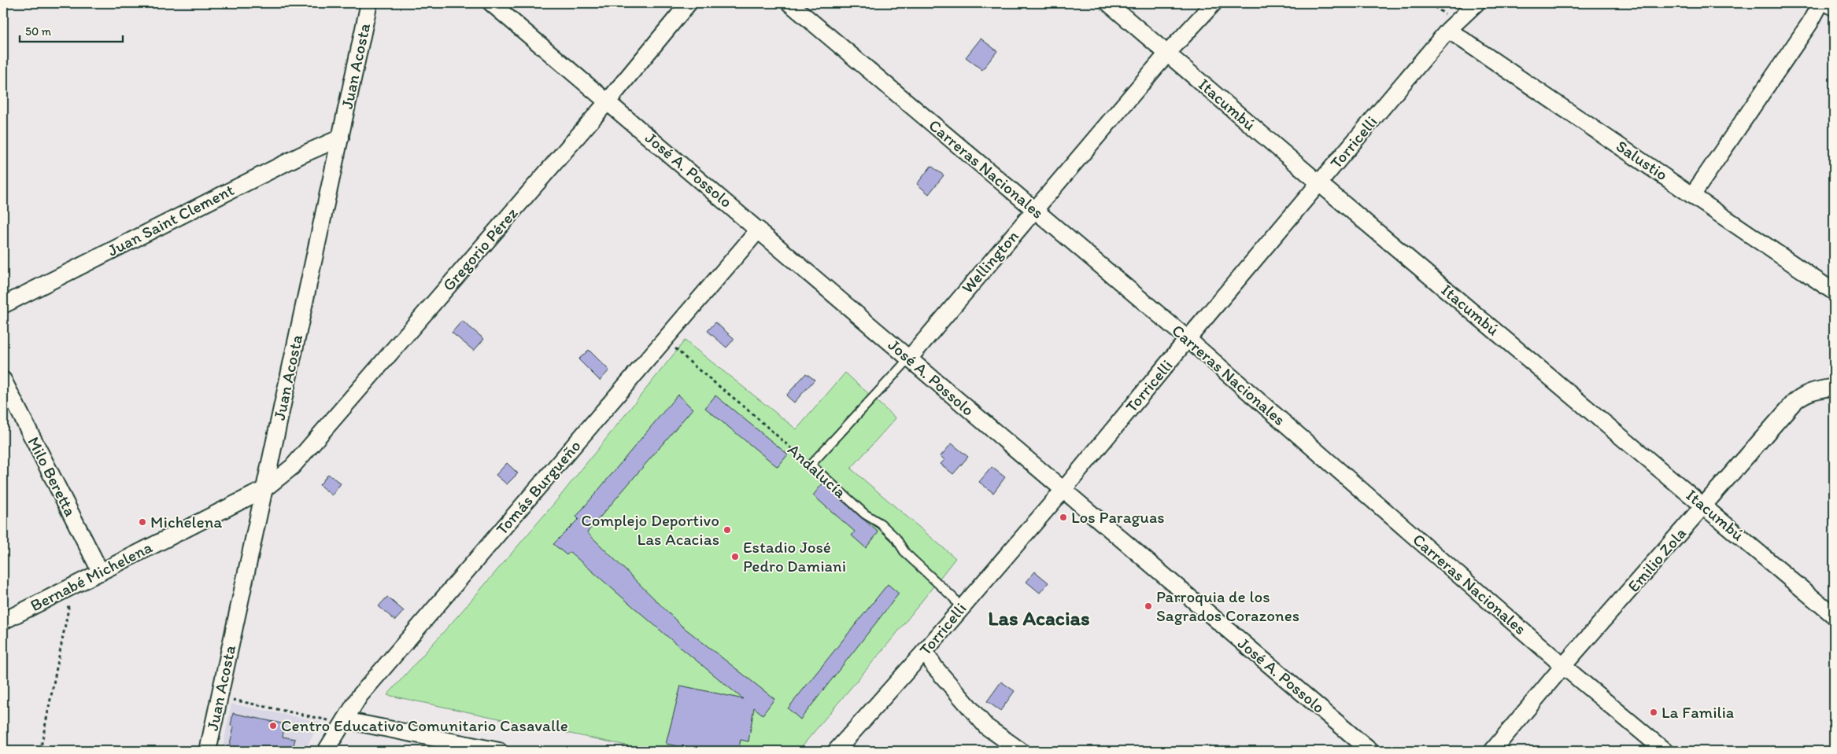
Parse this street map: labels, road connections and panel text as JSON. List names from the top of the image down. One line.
{"streets":{"street":["Juan Acosta","Itacumbú","Torricelli","Salustio","Carreras Nacionales","José A. Possolo","Juan Saint Clement","Gregorio Pérez","Wellington","Milo Beretta","Tomás Burgueño","Emilio Zola","Bernabé Michelena"],"lane":["Andalucía"]},"crossings":[["Juan Acosta","Juan Saint Clement"],["Juan Acosta","Gregorio Pérez"],["Juan Acosta","Bernabé Michelena"],["Itacumbú","Torricelli"],["Itacumbú","Wellington"],["Itacumbú","Emilio Zola"],["Torricelli","Salustio"],["Torricelli","Carreras Nacionales"],["Torricelli","José A. Possolo"],["Torricelli","Andalucía"],["Carreras Nacionales","Wellington"],["Carreras Nacionales","Emilio Zola"],["José A. Possolo","Gregorio Pérez"],["José A. Possolo","Wellington"],["José A. Possolo","Tomás Burgueño"],["Gregorio Pérez","Bernabé Michelena"],["Wellington","Andalucía"],["Andalucía","Tomás Burgueño"],["Milo Beretta","Bernabé Michelena"]],"districts":["Las Acacias"],"places":["Los Paraguas","Michelena","Complejo Deportivo Las Acacias","Estadio José Pedro Damiani","Parroquia de los Sagrados Corazones","La Familia","Centro Educativo Comunitario Casavalle"],"scale_bar":"50 m"}
